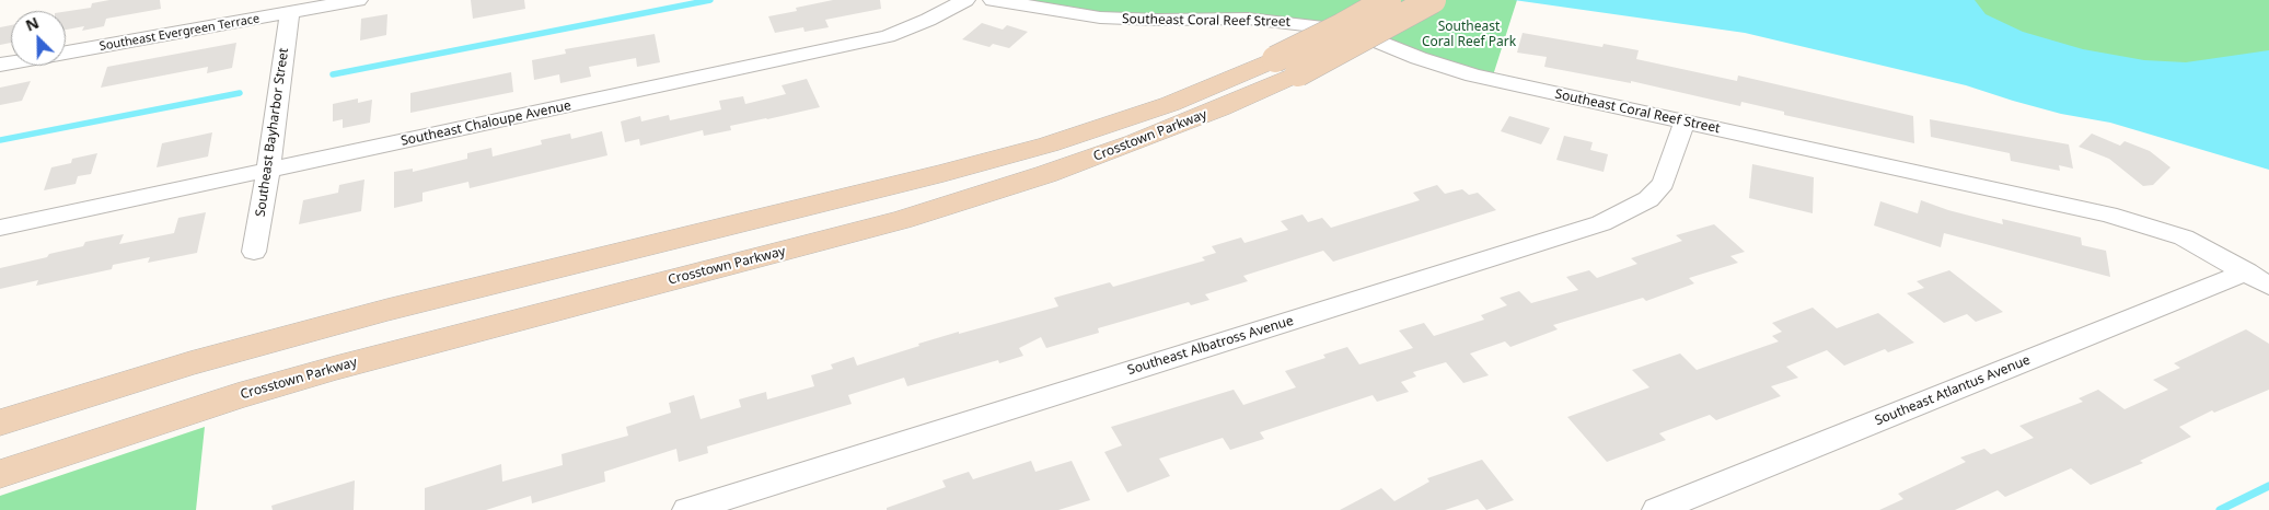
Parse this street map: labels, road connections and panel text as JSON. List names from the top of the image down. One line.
{"streets":{"main road":["Crosstown Parkway"],"street":["Southeast Coral Reef Street","Southeast Evergreen Terrace","Southeast Chaloupe Avenue","Southeast Bayharbor Street","Southeast Albatross Avenue","Southeast Atlantus Avenue"]},"crossings":[["Southeast Coral Reef Street","Southeast Albatross Avenue"],["Southeast Coral Reef Street","Southeast Atlantus Avenue"],["Southeast Evergreen Terrace","Southeast Bayharbor Street"],["Southeast Chaloupe Avenue","Southeast Bayharbor Street"]],"parks":["Southeast Coral Reef Park"],"north":"top left"}
